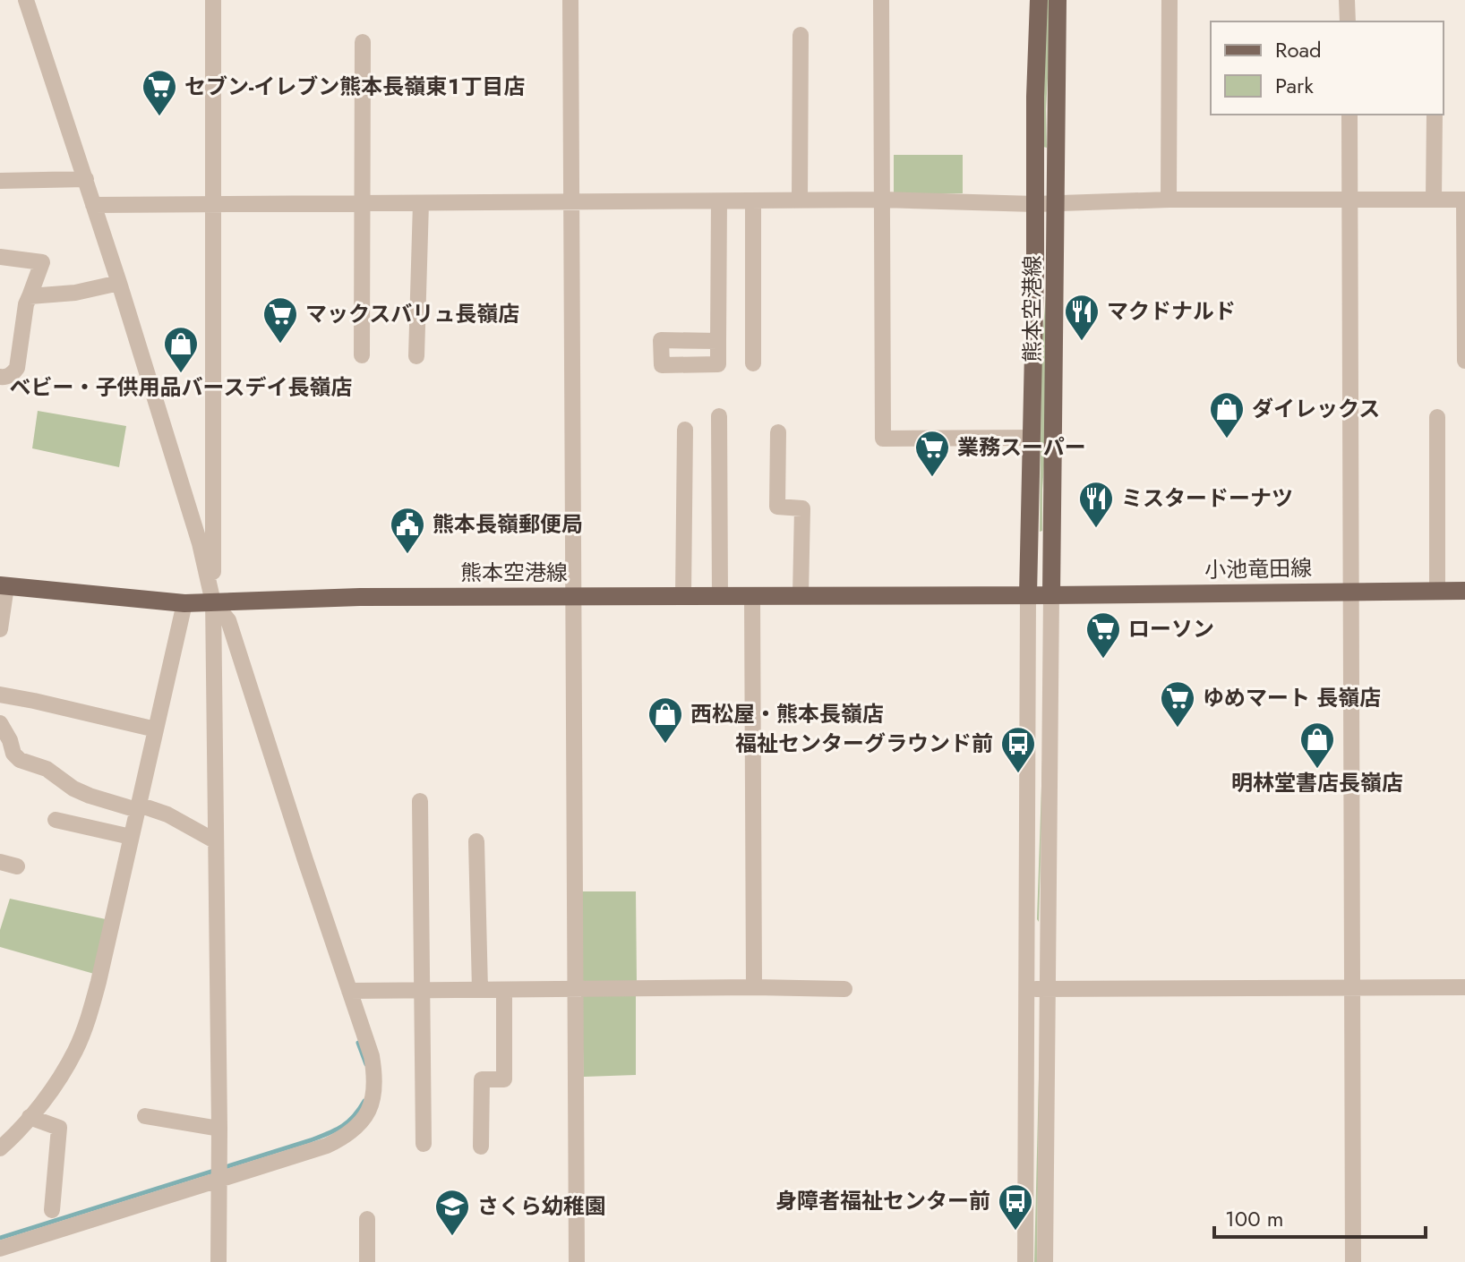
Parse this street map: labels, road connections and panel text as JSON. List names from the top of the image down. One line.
{"streets":{"main road":["熊本空港線","小池竜田線"]},"crossings":[["熊本空港線","小池竜田線"]],"places":{"supermarket":["セブン-イレブン熊本長嶺東１丁目店","マックスバリュ長嶺店","業務スーパー","ローソン","ゆめマート 長嶺店"],"restaurant":["マクドナルド","ミスタードーナツ"],"shop":["ベビー・子供用品バースデイ長嶺店","ダイレックス","西松屋・熊本長嶺店","明林堂書店長嶺店"],"public building":["熊本長嶺郵便局"],"bus stop":["福祉センターグラウンド前","身障者福祉センター前"],"school or university":["さくら幼稚園"]},"legend":["Road","Park"],"scale_bar":"100 m"}
